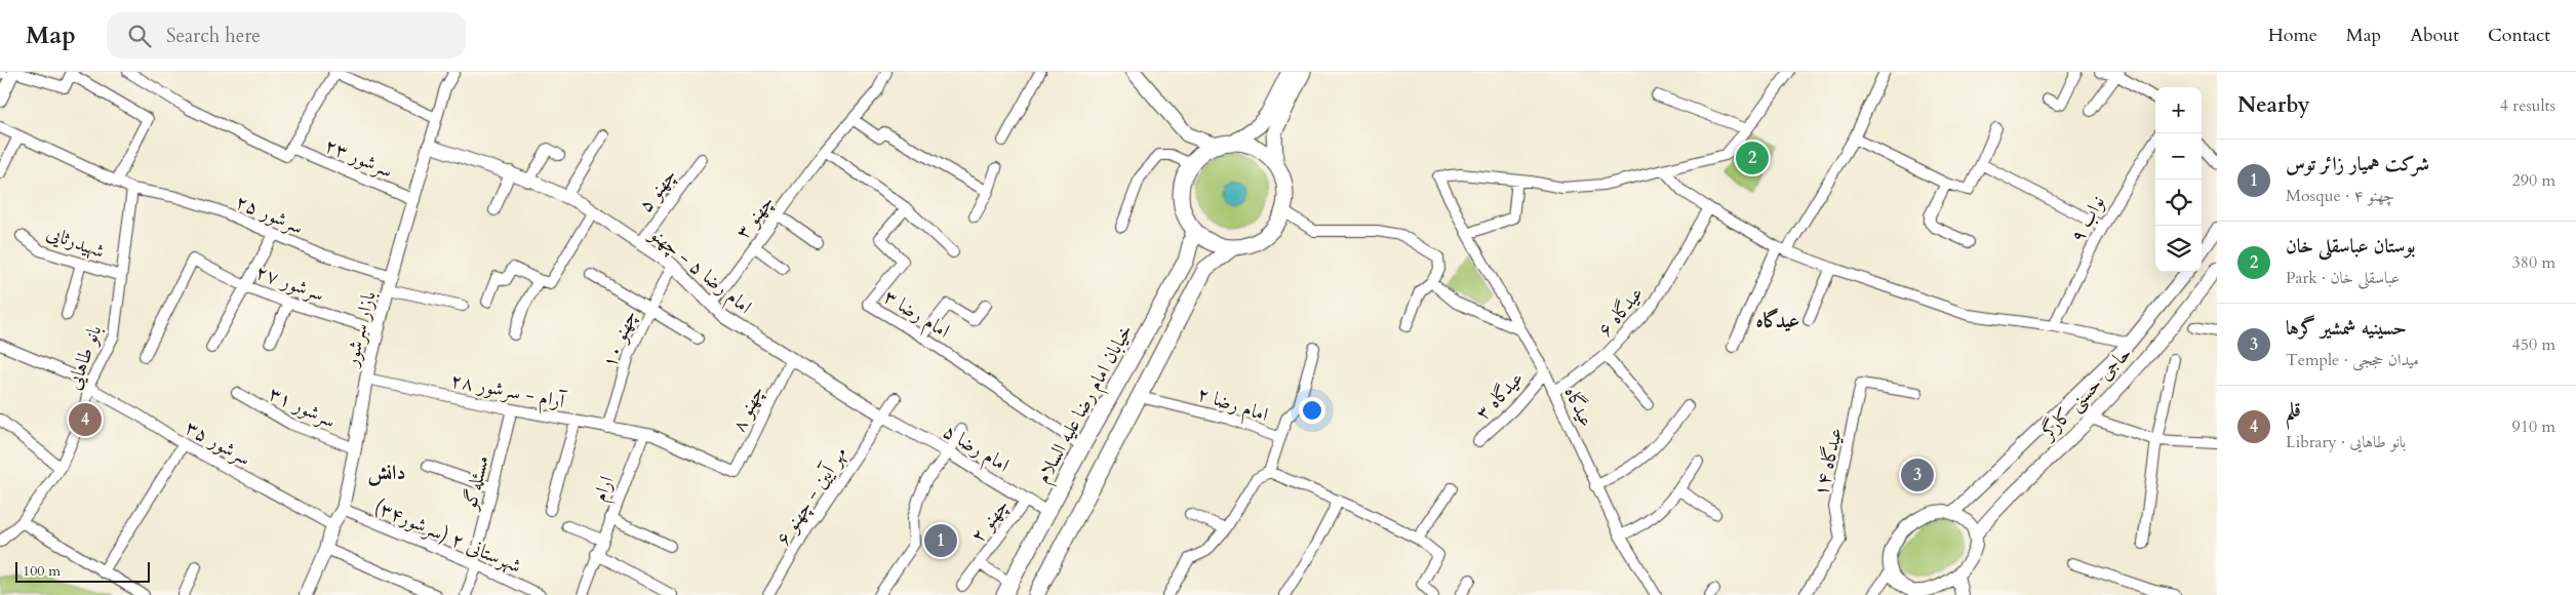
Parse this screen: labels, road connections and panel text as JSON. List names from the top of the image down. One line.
{"streets":{"main road":["خیابان امام رضا علیه السلام"],"street":["سرشور ۲۳","چهنو ۵","سرشور ۲۵","چهنو ۳","نواب ۹","شهیدرثایی","امام رضا ۵ - چهنو","سرشور ۲۷","عیدگاه ۶","امام رضا ۳","بازار سرشور","چهنو ۱۰","بانو طاهایی","آرام - سرشور ۲۸","حاجی حسنی کارگر","عیدگاه ۳","امام رضا ۲","سرشور ۳۱","عیدگاه","چهنو ۸","سرشور ۳۵","امام رضا ۵","عیدگاه ۱۴","مسئله‌گو","ارام","مهر آیین - چهنو ۶","چهنو ۲","شهرستانی ۲ (سرشور۳۴)"]},"crossings":[["سرشور ۲۳","بازار سرشور"],["چهنو ۵","امام رضا ۵ - چهنو"],["سرشور ۲۵","بازار سرشور"],["سرشور ۲۵","بانو طاهایی"],["چهنو ۳","امام رضا ۵ - چهنو"],["شهیدرثایی","بانو طاهایی"],["امام رضا ۵ - چهنو","بازار سرشور"],["امام رضا ۵ - چهنو","چهنو ۱۰"],["امام رضا ۵ - چهنو","چهنو ۸"],["امام رضا ۵ - چهنو","امام رضا ۵"],["امام رضا ۵ - چهنو","مهر آیین - چهنو ۶"],["سرشور ۲۷","بازار سرشور"],["عیدگاه ۶","عیدگاه"],["امام رضا ۳","خیابان امام رضا علیه السلام"],["بازار سرشور","آرام - سرشور ۲۸"],["بازار سرشور","سرشور ۳۱"],["بازار سرشور","سرشور ۳۵"],["بازار سرشور","شهرستانی ۲ (سرشور۳۴)"],["چهنو ۱۰","آرام - سرشور ۲۸"],["بانو طاهایی","سرشور ۳۵"],["آرام - سرشور ۲۸","چهنو ۸"],["آرام - سرشور ۲۸","مسئله‌گو"],["آرام - سرشور ۲۸","ارام"],["عیدگاه ۳","عیدگاه"],["خیابان امام رضا علیه السلام","امام رضا ۵"],["امام رضا ۵","مهر آیین - چهنو ۶"],["امام رضا ۵","چهنو ۲"],["مسئله‌گو","شهرستانی ۲ (سرشور۳۴)"]],"districts":["عیدگاه","دانش"],"scale_bar":"100 m","page":{"header":"Map","search":"Search here","nav":["Home","Map","About","Contact"],"heading":["Nearby","4 results"],"map_buttons":["+","−"],"list":[{"mark":"1","name":"شرکت همیار زائر توس","note":"Mosque · چهنو ۴","value":"290 m"},{"mark":"2","name":"بوستان عباسقلی خان","note":"Park · عباسقلی خان","value":"380 m"},{"mark":"3","name":"حسینیه شمشیر گرها","note":"Temple · میدان حججی","value":"450 m"},{"mark":"4","name":"قلم","note":"Library · بانو طاهایی","value":"910 m"}],"pins":["2","4","3","1"],"scale":"100 m"}}
